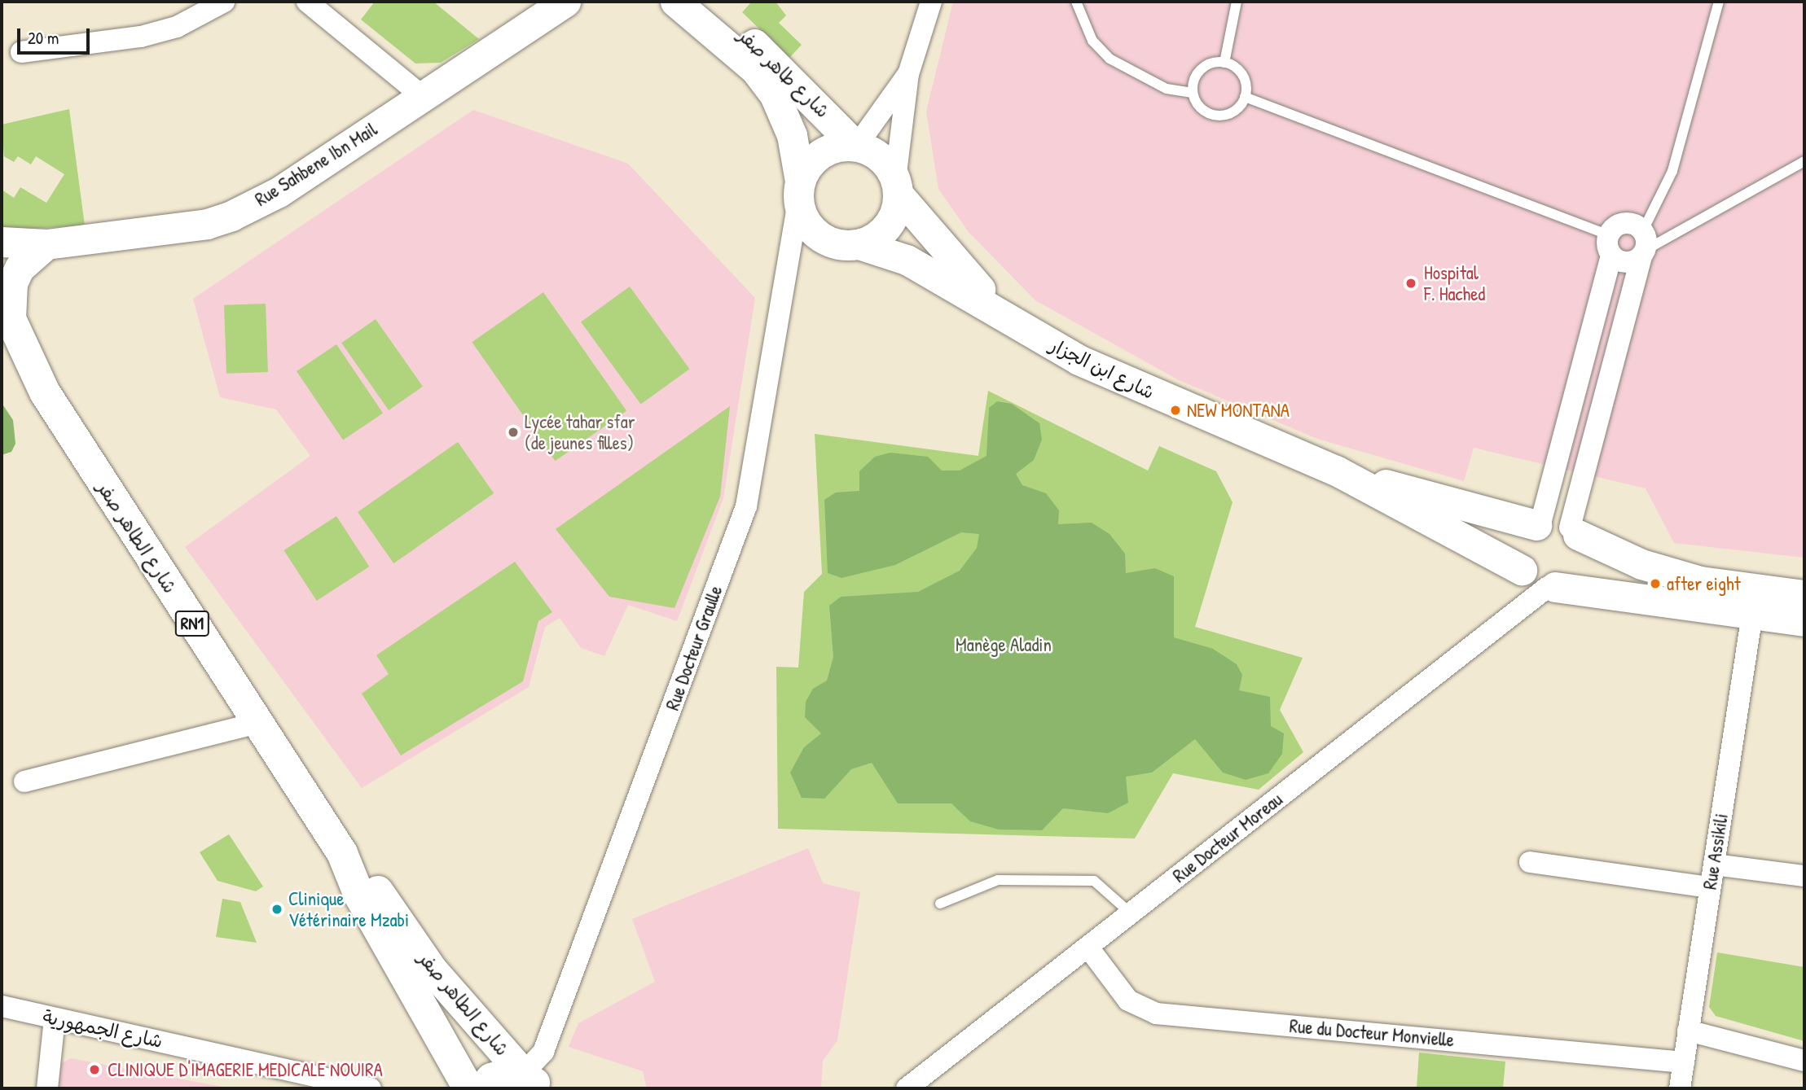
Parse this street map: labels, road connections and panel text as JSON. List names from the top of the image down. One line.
{"streets":{"main road":["شارع طاهر صفر","Rue Sahbene Ibn Mail","شارع ابن الجزار","شارع الطاهر صفر","RN1"],"street":["Rue Docteur Graulle","Rue Docteur Moreau","Rue Assikili","شارع الجمهورية","Rue du Docteur Monvielle"]},"crossings":[["شارع طاهر صفر","شارع ابن الجزار"],["شارع طاهر صفر","Rue Docteur Graulle"],["شارع ابن الجزار","Rue Docteur Graulle"],["شارع ابن الجزار","Rue Docteur Moreau"],["شارع الطاهر صفر","Rue Docteur Graulle"],["Rue Docteur Moreau","Rue du Docteur Monvielle"],["Rue Assikili","Rue du Docteur Monvielle"]],"parks":["Manège Aladin"],"places":["Hospital F. Hached","NEW MONTANA","Lycée tahar sfar (de jeunes filles)","after eight","Clinique Vétérinaire Mzabi","CLINIQUE D'IMAGERIE MEDICALE NOUIRA"],"scale_bar":"20 m"}
